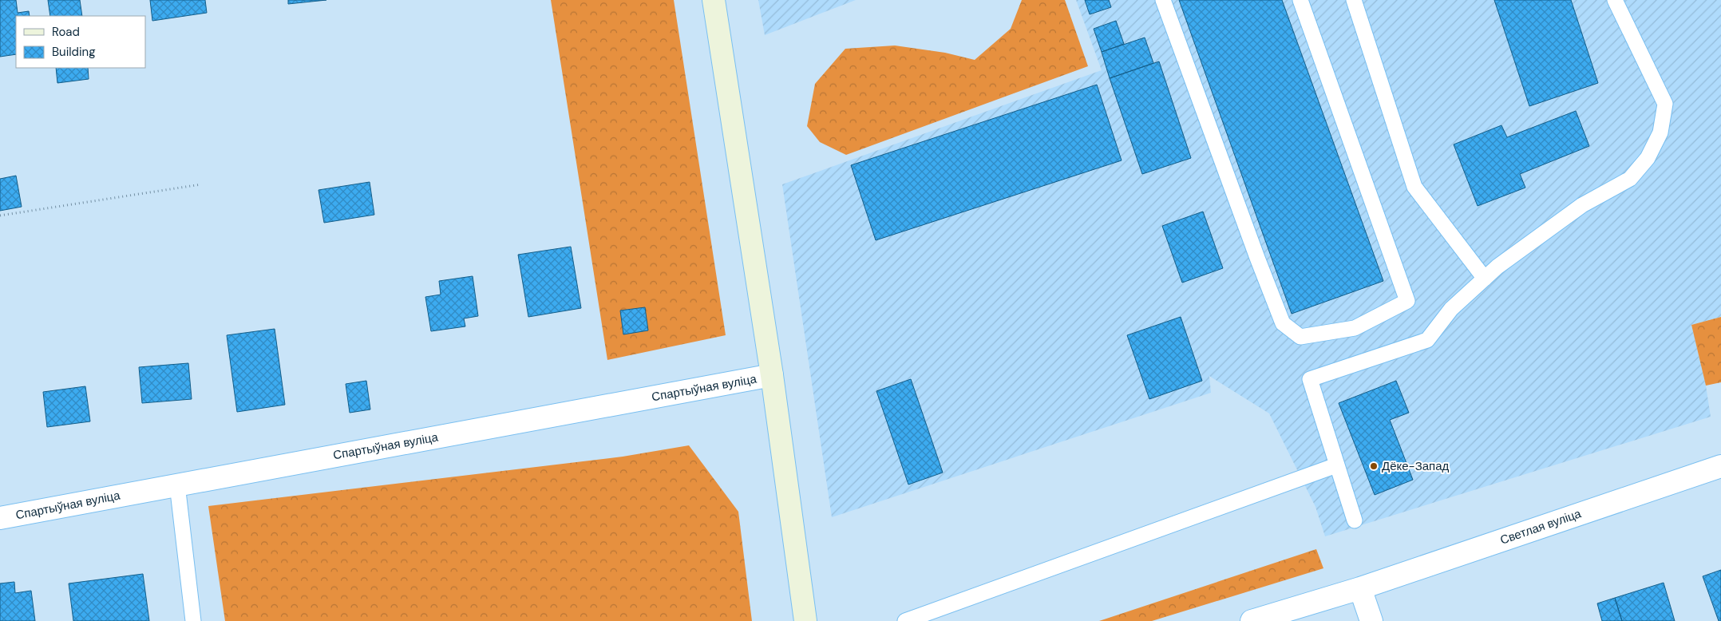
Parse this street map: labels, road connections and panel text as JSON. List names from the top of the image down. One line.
{"streets":{"street":["Спартыўная вуліца","Светлая вуліца"]},"places":["Дёке-Запад"],"legend":["Road","Building"]}
